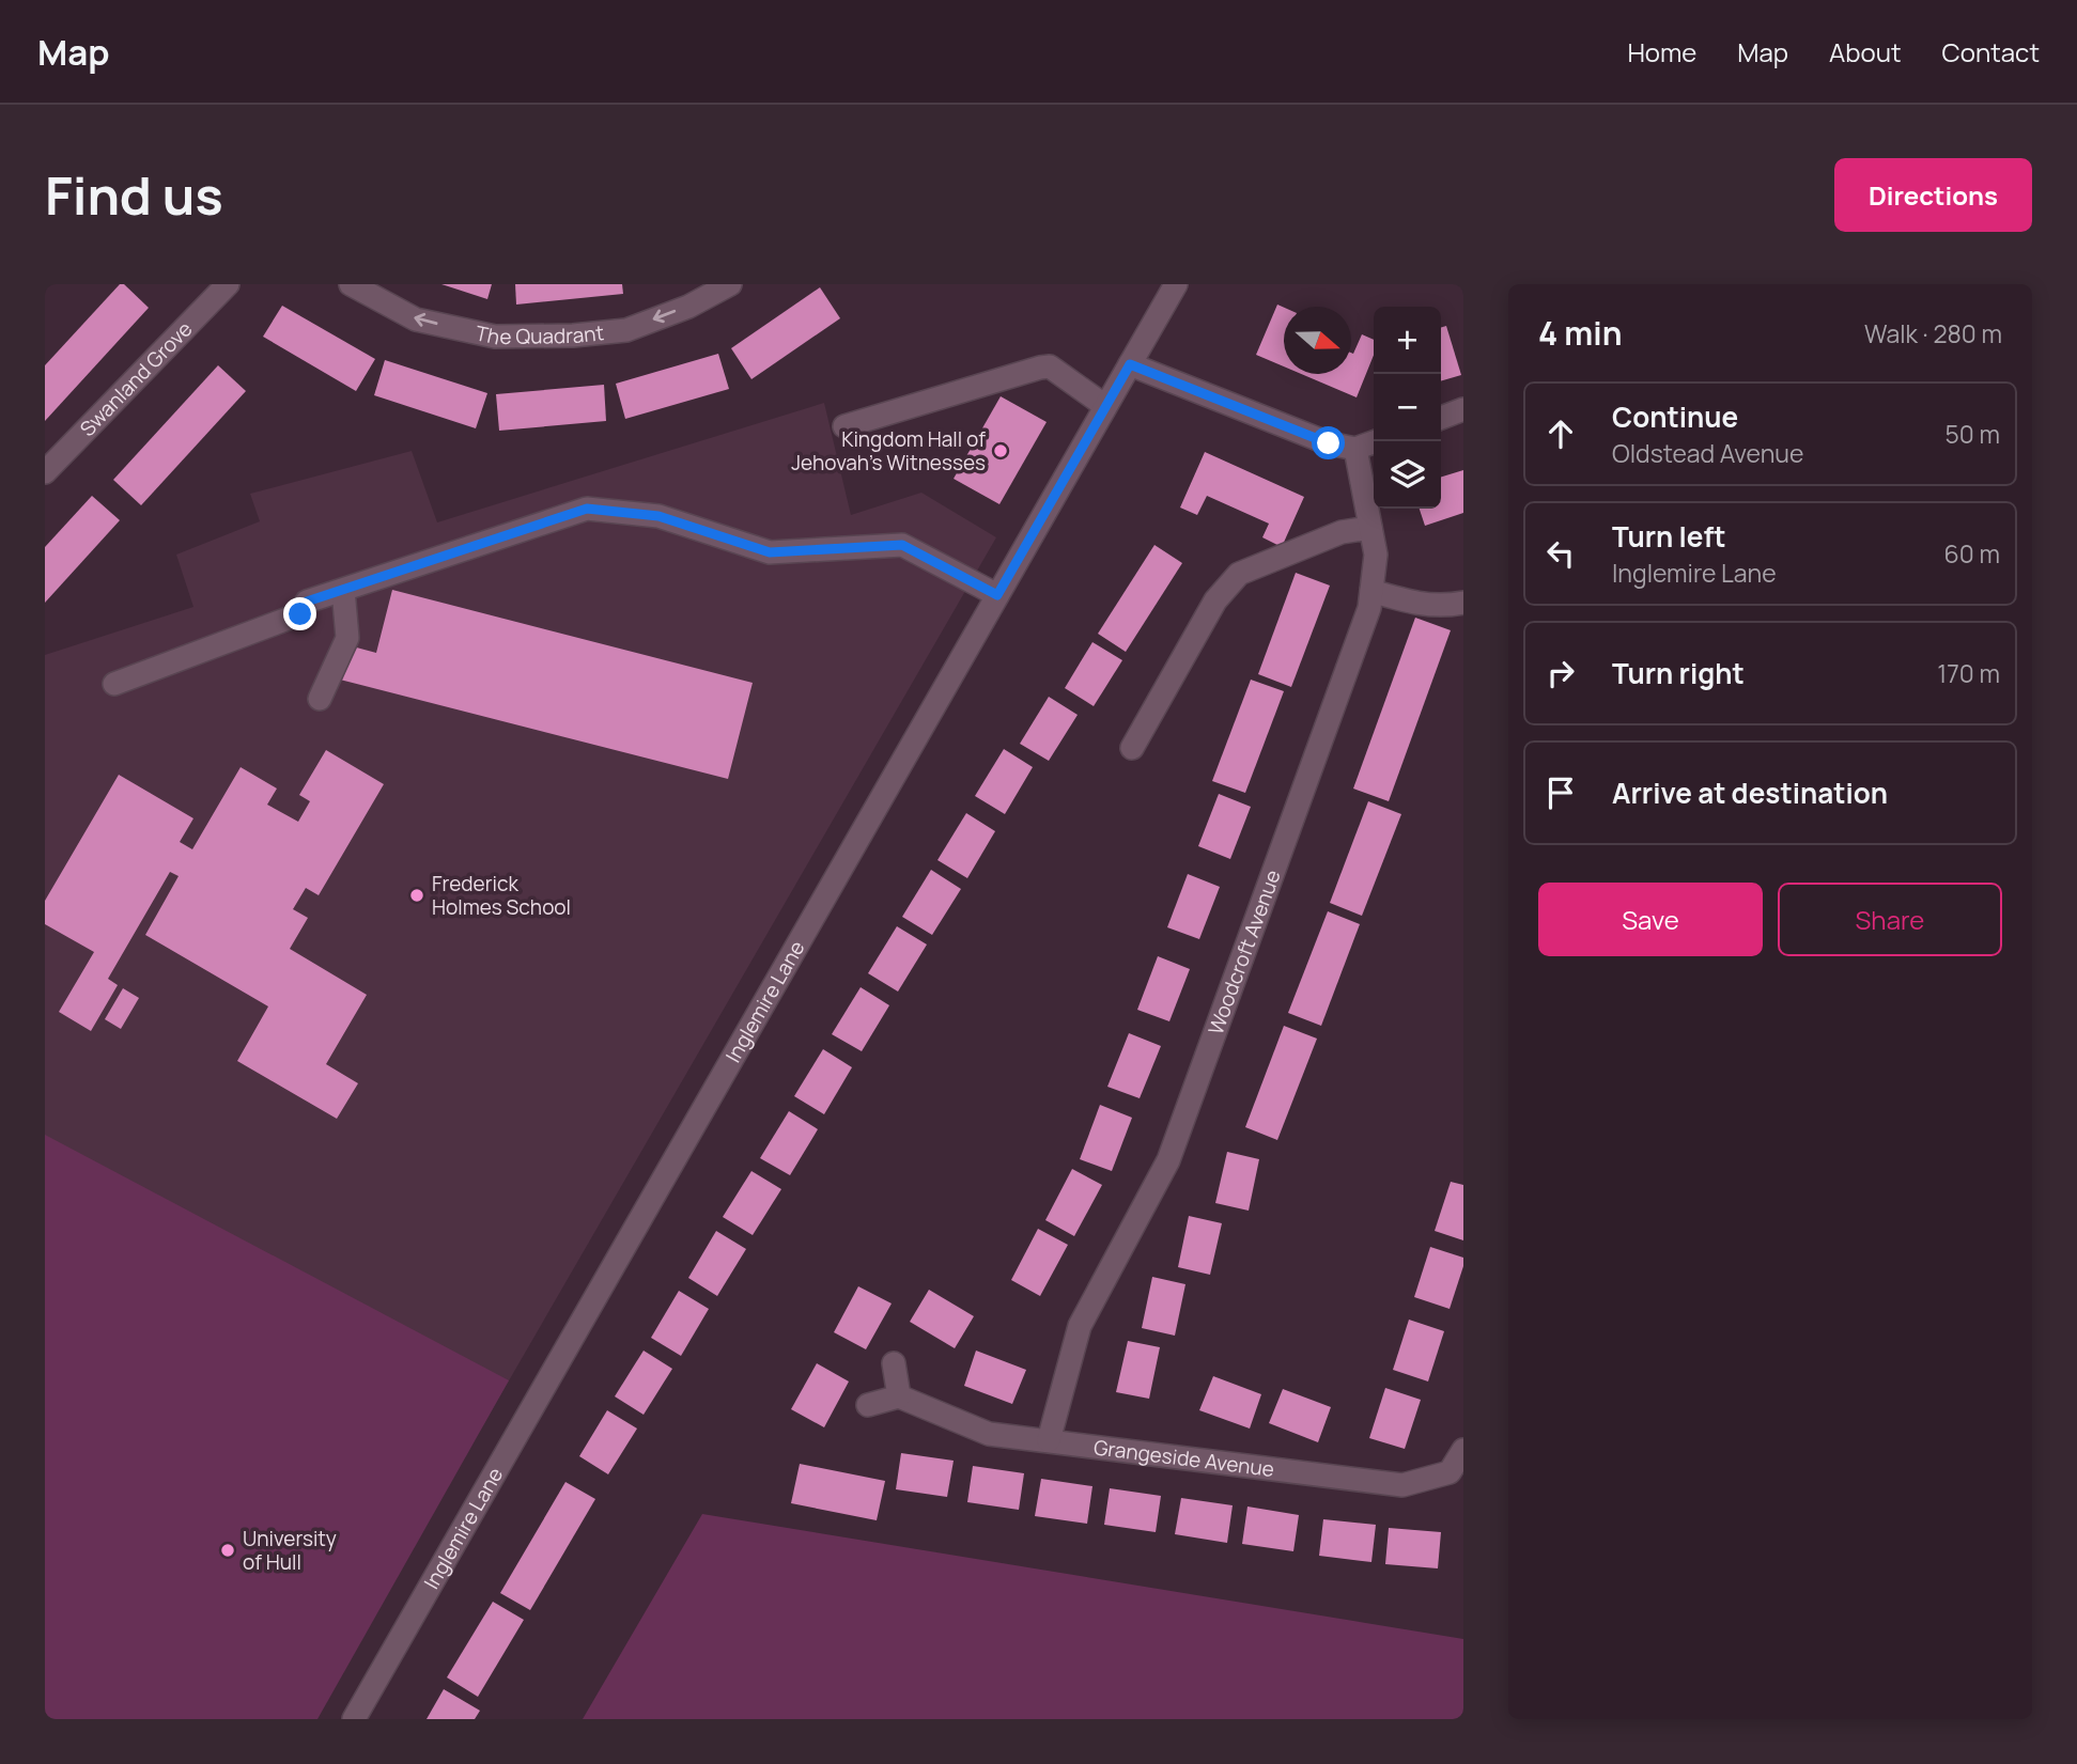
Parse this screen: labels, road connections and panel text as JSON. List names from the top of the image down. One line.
{"streets":{"street":["The Quadrant","Swanland Grove","Woodcroft Avenue","Inglemire Lane","Grangeside Avenue"]},"crossings":[["Woodcroft Avenue","Grangeside Avenue"]],"places":["Kingdom Hall of Jehovah's Witnesses","Frederick Holmes School","University of Hull"],"north":"right","page":{"header":"Map","nav":["Home","Map","About","Contact"],"buttons":["Directions",["Save","Share"]],"title":"Find us","heading":["4 min","Walk · 280 m"],"map_buttons":["+","−"],"list":[["Continue","Oldstead Avenue","50 m"],["Turn left","Inglemire Lane","60 m"],["Turn right","170 m"],"Arrive at destination"]}}
